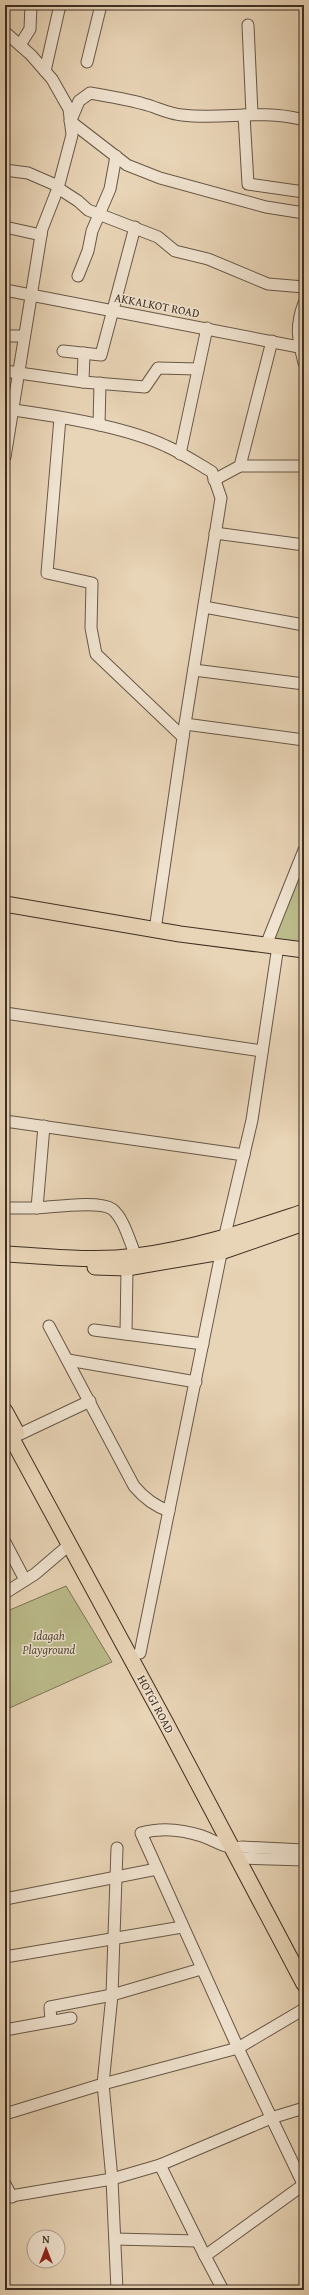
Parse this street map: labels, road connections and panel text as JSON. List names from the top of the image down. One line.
{"streets":{"main road":["HOTGI ROAD"],"street":["AKKALKOT ROAD"]},"parks":["Idagah Playground"],"north":"top"}
